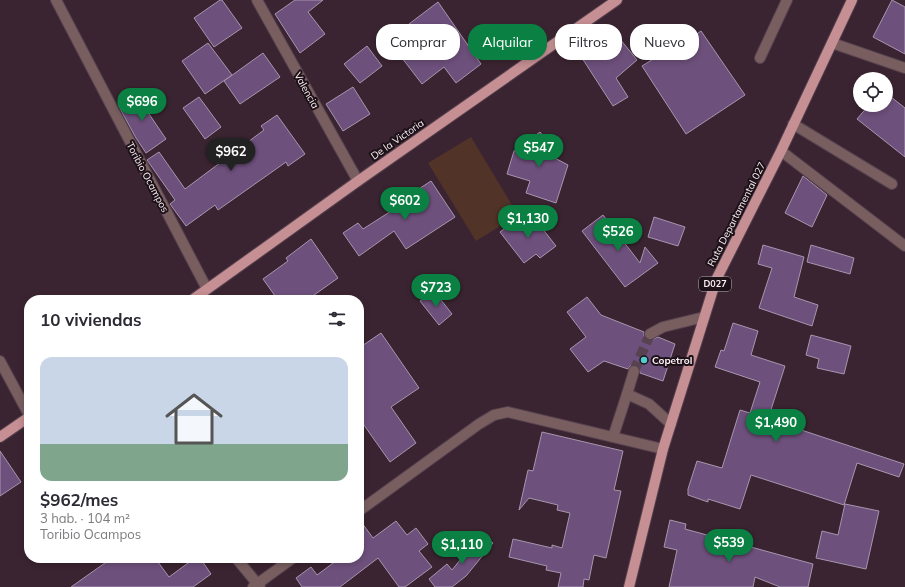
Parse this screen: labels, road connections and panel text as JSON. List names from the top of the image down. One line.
{"streets":{"main road":["De la Victoria","Ruta Departamental 027","D027"],"street":["Valencia","Toribio Ocampos"]},"crossings":[["Valencia","De la Victoria"],["De la Victoria","Toribio Ocampos"]],"places":["Copetrol"],"page":{"chip":["Comprar","Alquilar","Filtros","Nuevo"],"price":["$696","$547","$962","$602","$1,130","$526","$723","$1,490","$539","$1,110"],"heading":"10 viviendas","list":[{"name":"$962/mes","note":"3 hab. · 104 m² · Toribio Ocampos"}]}}
